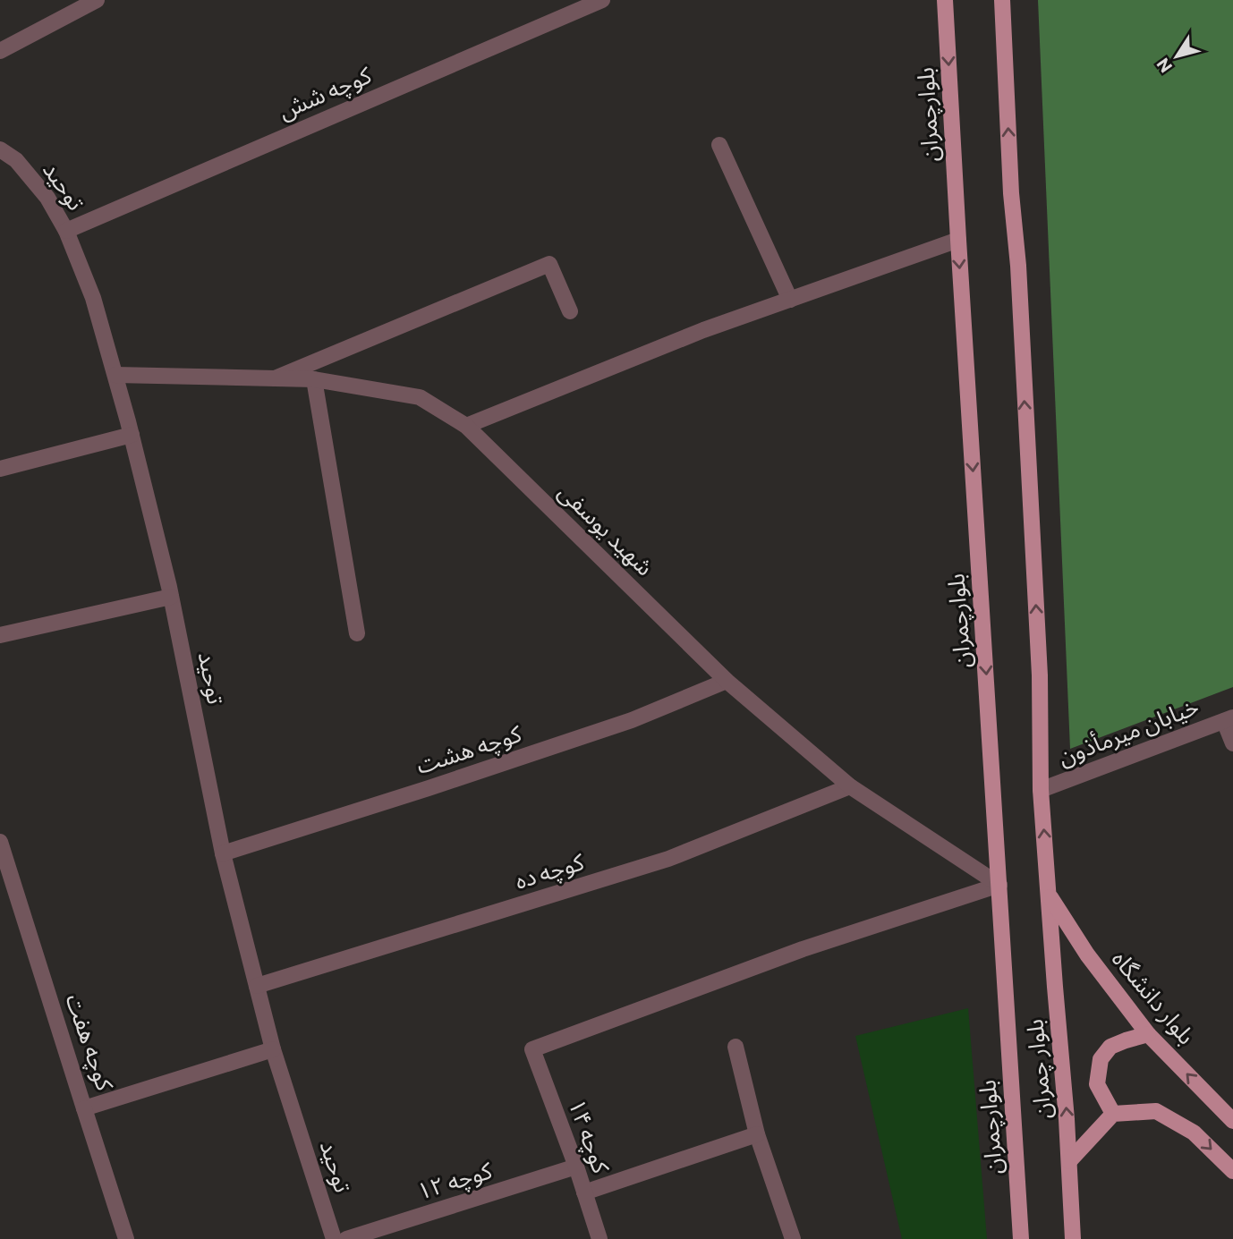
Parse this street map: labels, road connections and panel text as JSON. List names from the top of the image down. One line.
{"streets":{"main road":["بلوارچمران","بلوار دانشگاه","بلوار چمران"],"street":["کوچه شش","توحید","شهید یوسفی","خیابان میرمأذون","کوچه هشت","کوچه ده","کوچه هفت","کوچه ۱۴","کوچه ۱۲"]},"crossings":[["کوچه شش","توحید"],["بلوارچمران","شهید یوسفی"],["بلوارچمران","کوچه ۱۴"],["توحید","شهید یوسفی"],["توحید","کوچه هشت"],["توحید","کوچه ده"],["توحید","کوچه هفت"],["شهید یوسفی","کوچه هشت"],["شهید یوسفی","کوچه ده"],["شهید یوسفی","کوچه ۱۴"],["خیابان میرمأذون","بلوار چمران"],["بلوار دانشگاه","بلوار چمران"],["کوچه ۱۴","کوچه ۱۲"]],"one_way":["بلوارچمران","بلوار دانشگاه","بلوار چمران"],"north":"bottom left"}
